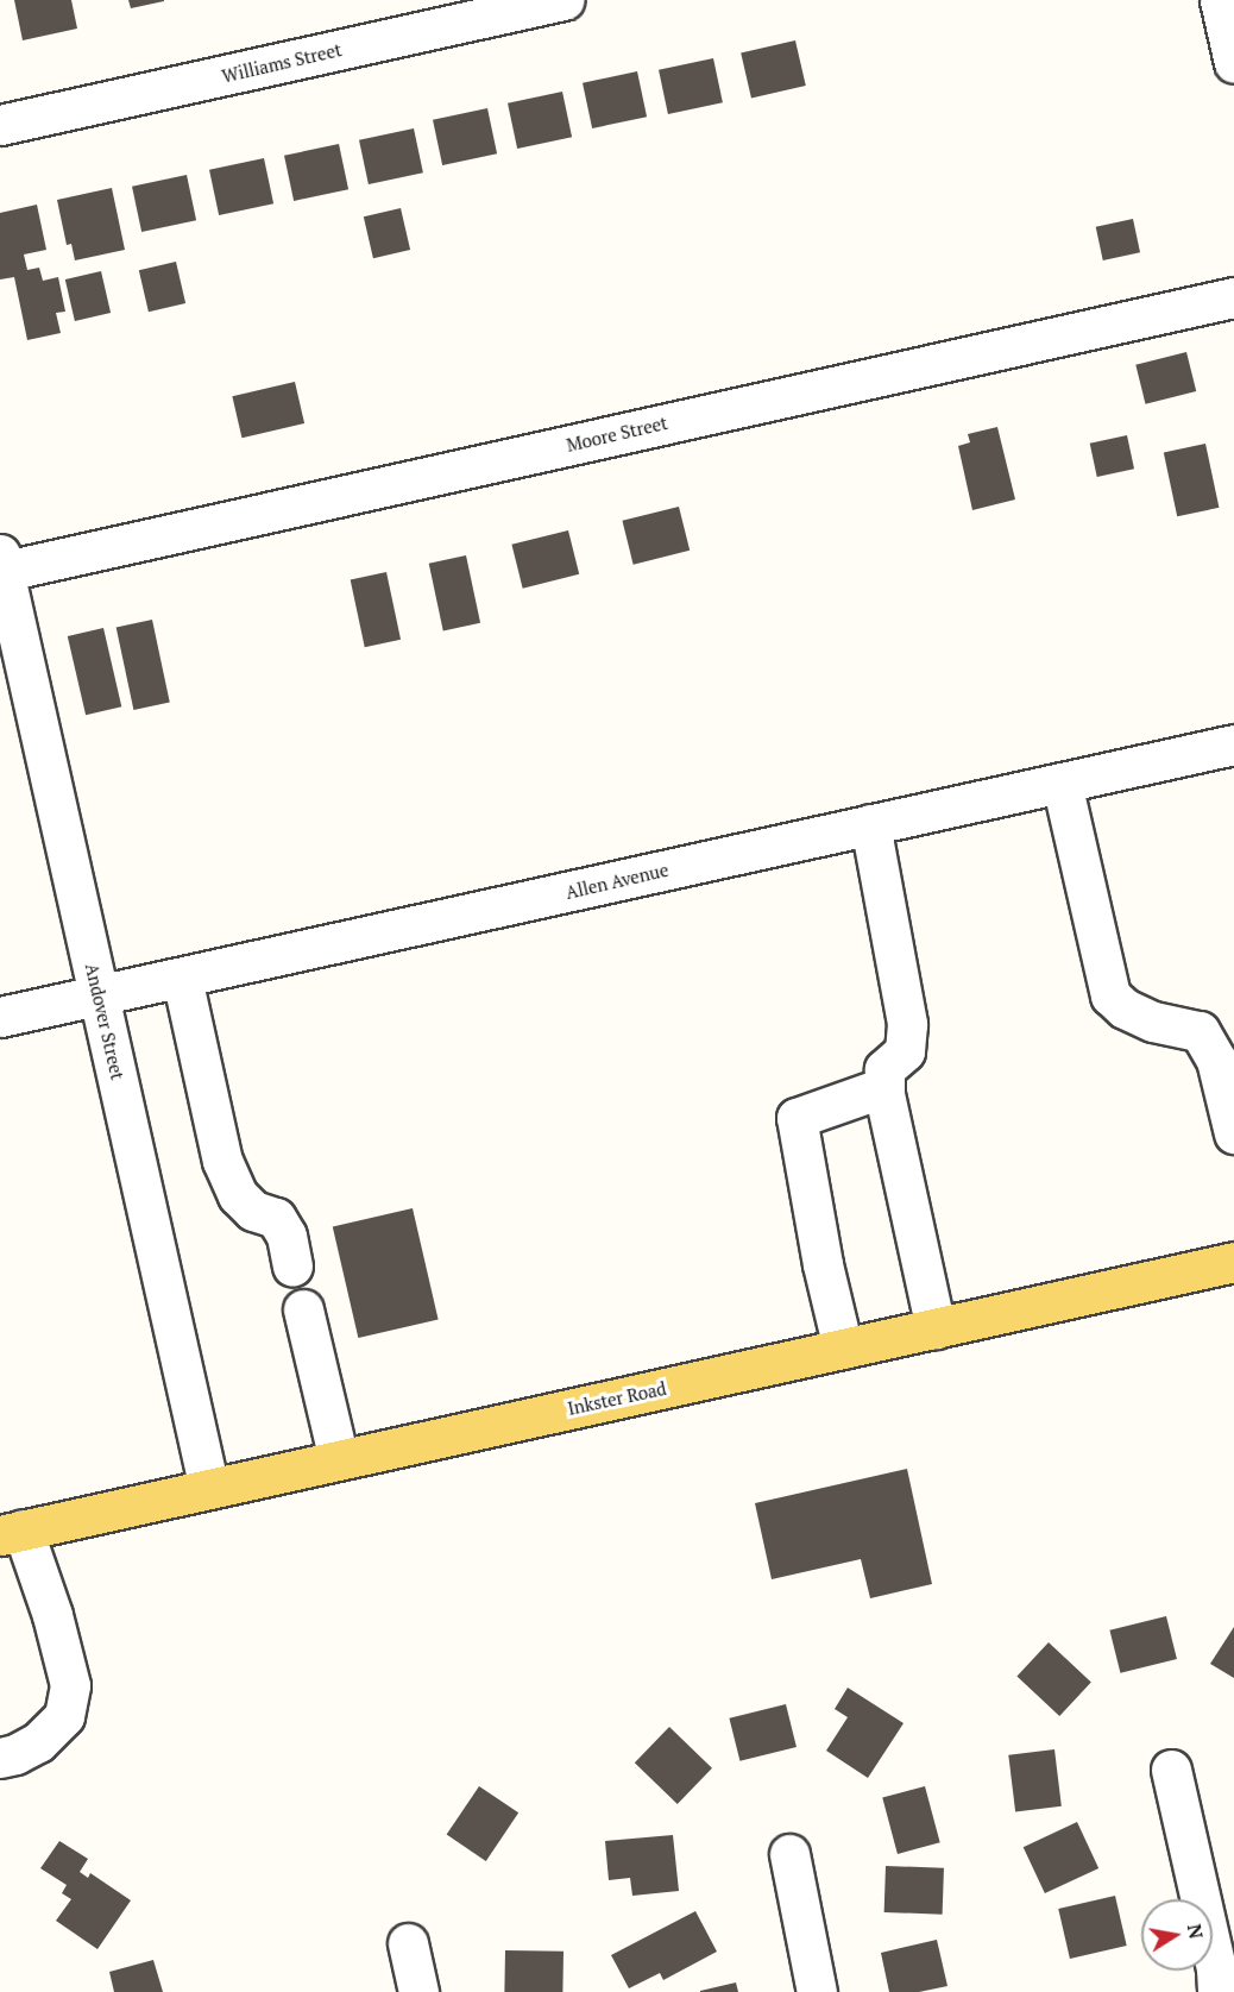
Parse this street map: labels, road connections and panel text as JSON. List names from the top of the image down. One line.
{"streets":{"main road":["Inkster Road"],"street":["Williams Street","Moore Street","Allen Avenue","Andover Street"]},"crossings":[["Moore Street","Andover Street"],["Allen Avenue","Andover Street"],["Andover Street","Inkster Road"]],"north":"right"}
